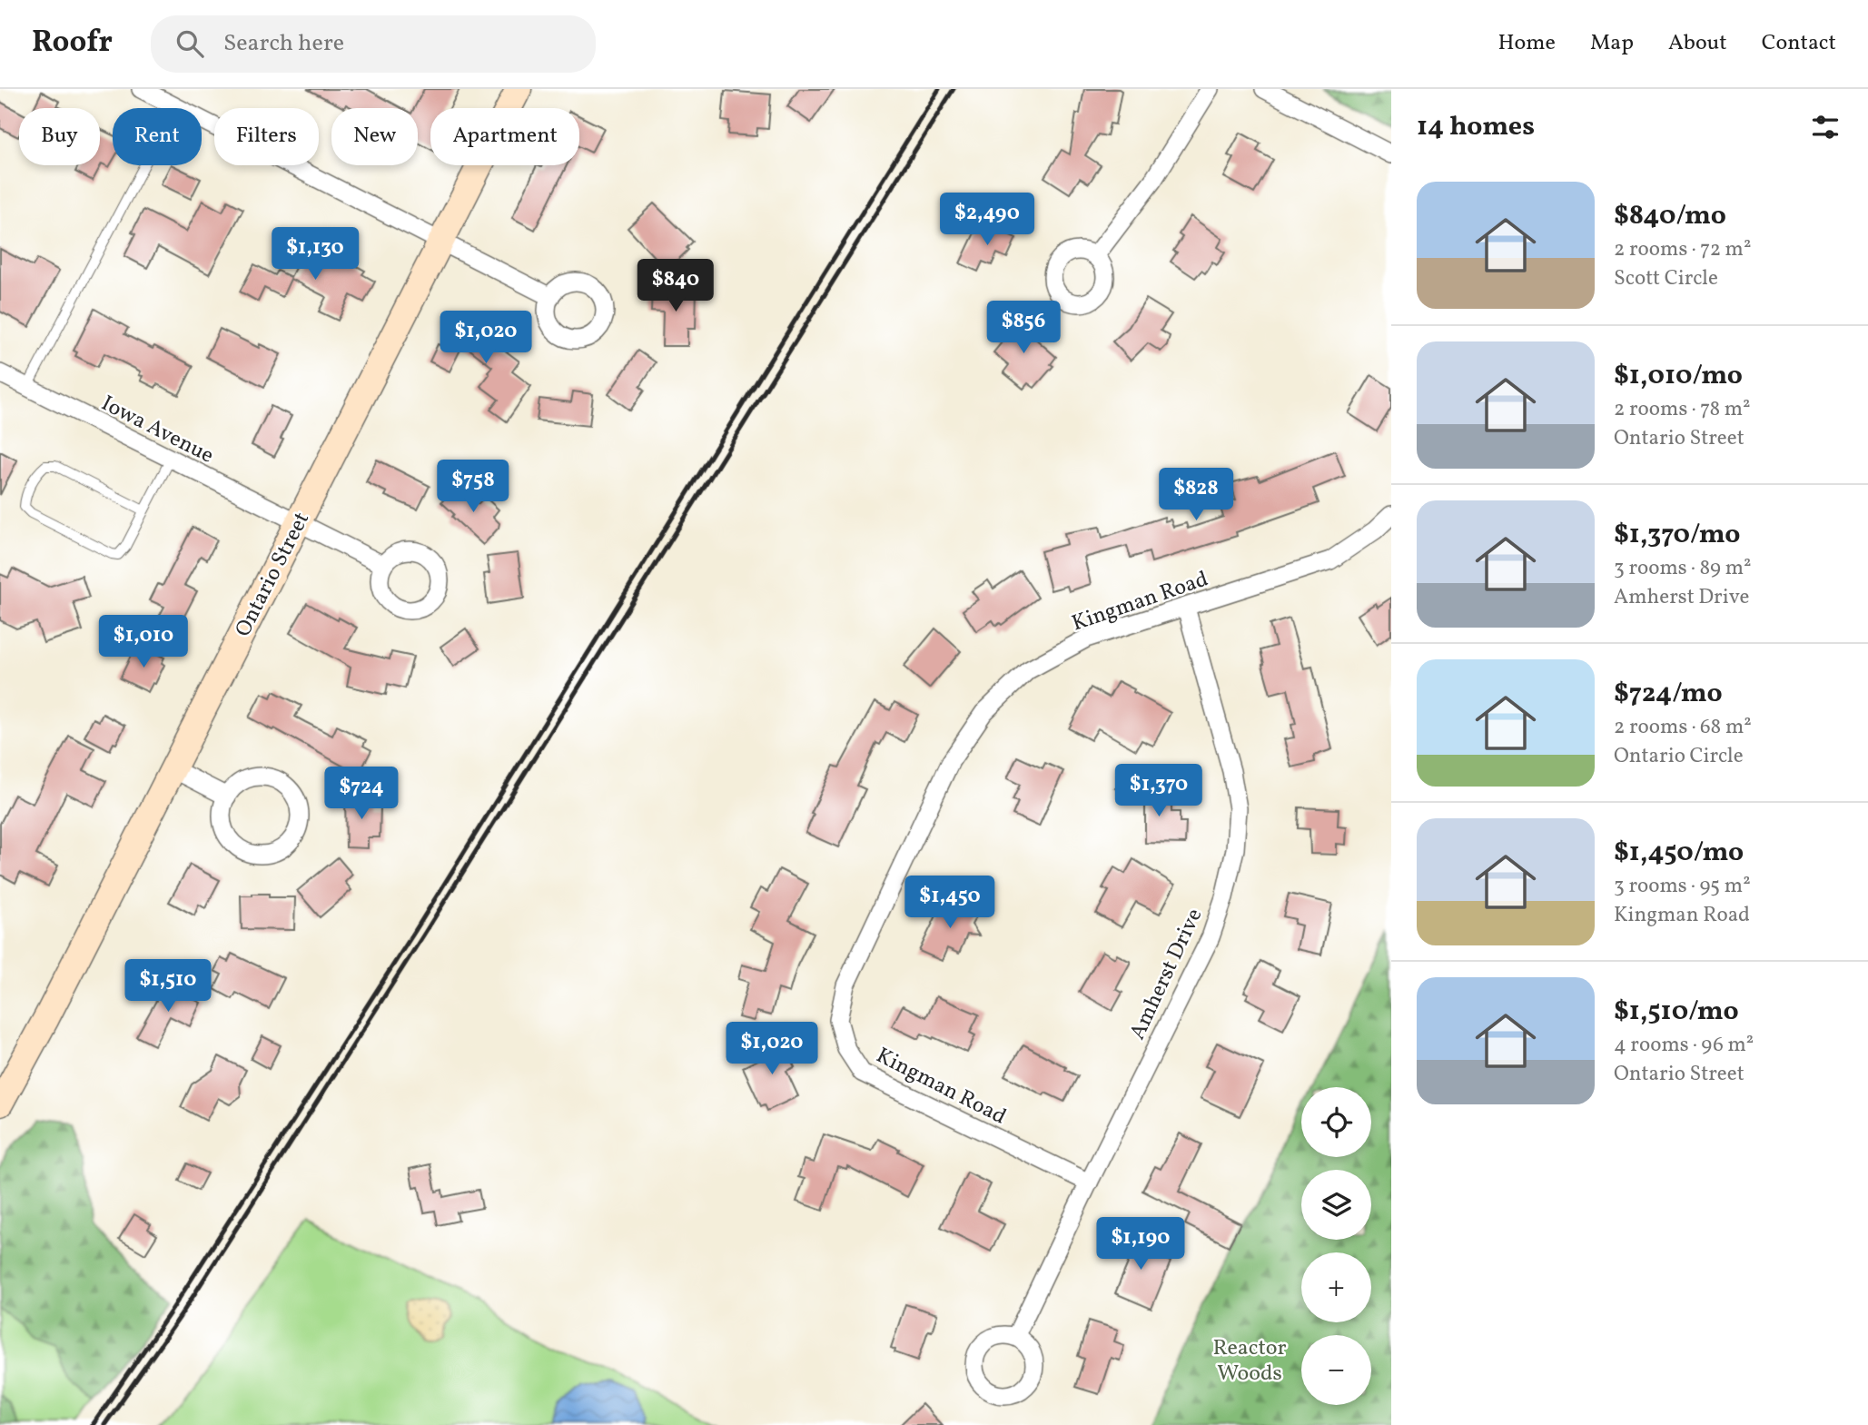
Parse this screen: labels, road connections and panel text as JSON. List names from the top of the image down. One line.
{"streets":{"main road":["Ontario Street"],"street":["Iowa Avenue","Kingman Road","Amherst Drive"]},"crossings":[["Iowa Avenue","Ontario Street"],["Kingman Road","Amherst Drive"]],"parks":["Reactor Woods"],"page":{"header":"Roofr","search":"Search here","nav":["Home","Map","About","Contact"],"heading":"14 homes","chip":["Buy","Rent","Filters","New","Apartment"],"list":[{"name":"$840/mo","note":"2 rooms · 72 m² · Scott Circle"},{"name":"$1,010/mo","note":"2 rooms · 78 m² · Ontario Street"},{"name":"$1,370/mo","note":"3 rooms · 89 m² · Amherst Drive"},{"name":"$724/mo","note":"2 rooms · 68 m² · Ontario Circle"},{"name":"$1,450/mo","note":"3 rooms · 95 m² · Kingman Road"},{"name":"$1,510/mo","note":"4 rooms · 96 m² · Ontario Street"}],"price":["$2,490","$1,130","$840","$856","$1,020","$758","$828","$1,010","$1,370","$724","$1,450","$1,510","$1,020","$1,190"],"map_buttons":["+","−"]}}
